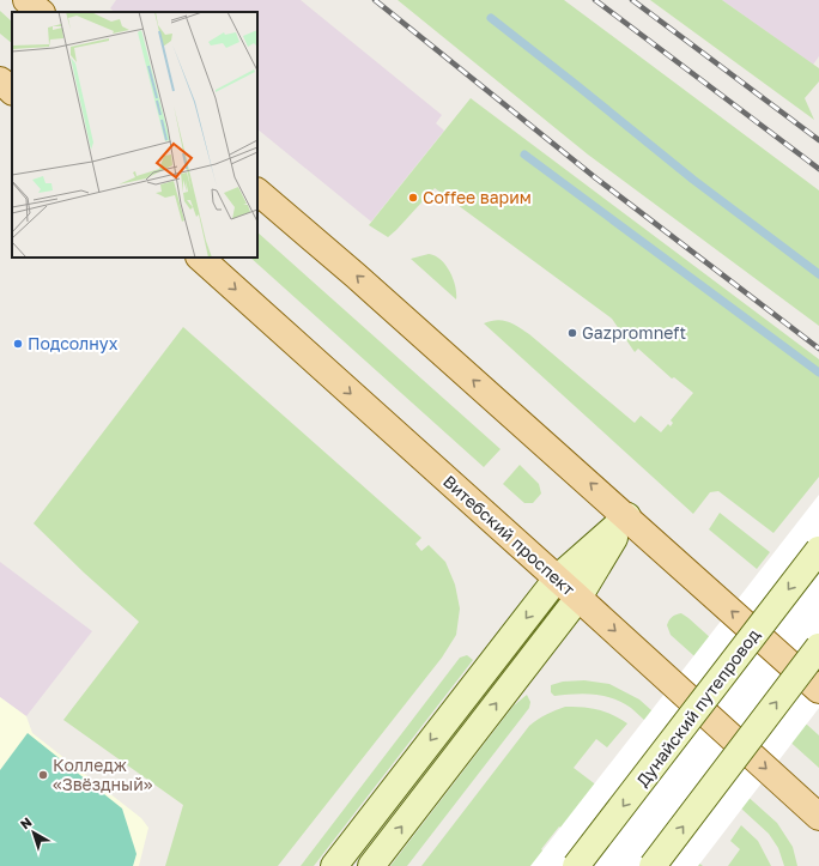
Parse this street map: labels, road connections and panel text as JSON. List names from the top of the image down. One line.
{"streets":{"main road":["Витебский проспект","Дунайский путепровод"]},"places":["Coffee варим","Gazpromneft","Подсолнух","Колледж «Звёздный»"],"north":"top left"}
